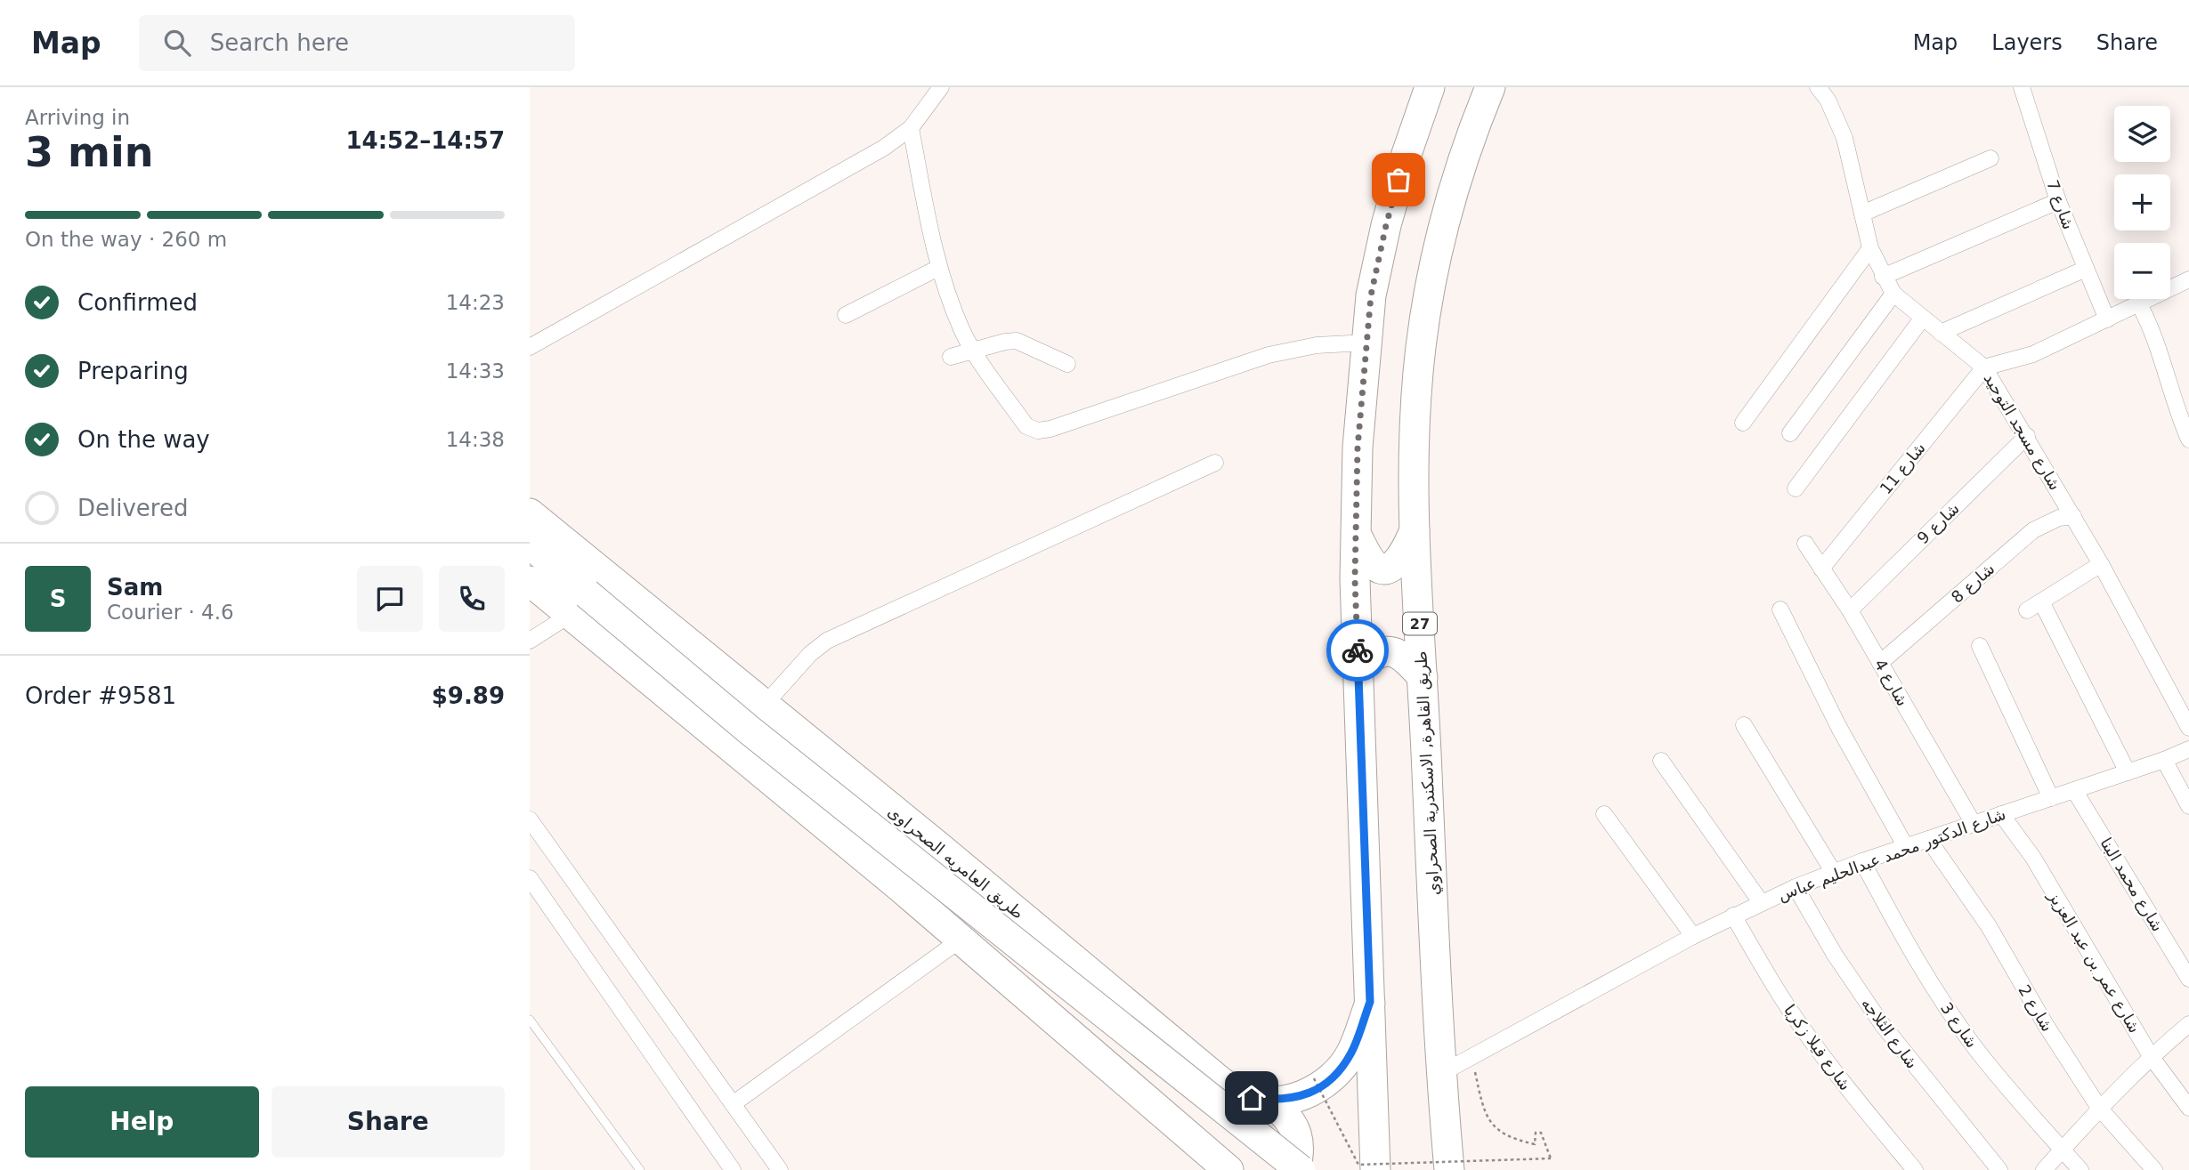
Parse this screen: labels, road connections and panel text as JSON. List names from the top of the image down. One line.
{"streets":{"highway":["27","طريق القاهرة, الاسكندرية الصحراوي","طريق العامريه الصحراوى"],"street":["شارع 7","شارع مسجد التوحيد","شارع 11","شارع 9","شارع 8","شارع 4","شارع الدكتور محمد عبدالحليم عباس","شارع محمد البنا","شارع عمر بن عبد العزيز","شارع 2","شارع 3","شارع الثلاجه","شارع فيلا زكريا"]},"crossings":[["شارع مسجد التوحيد","شارع 11"],["شارع مسجد التوحيد","شارع 9"],["شارع مسجد التوحيد","شارع 8"],["شارع 11","شارع 4"],["شارع 9","شارع 4"],["شارع 8","شارع 4"],["27","طريق القاهرة, الاسكندرية الصحراوي"],["شارع 4","شارع الدكتور محمد عبدالحليم عباس"],["طريق القاهرة, الاسكندرية الصحراوي","شارع الدكتور محمد عبدالحليم عباس"],["شارع الدكتور محمد عبدالحليم عباس","شارع محمد البنا"],["شارع الدكتور محمد عبدالحليم عباس","شارع عمر بن عبد العزيز"],["شارع الدكتور محمد عبدالحليم عباس","شارع 2"],["شارع الدكتور محمد عبدالحليم عباس","شارع 3"],["شارع الدكتور محمد عبدالحليم عباس","شارع الثلاجه"],["شارع الدكتور محمد عبدالحليم عباس","شارع فيلا زكريا"]],"page":{"header":"Map","search":"Search here","nav":["Map","Layers","Share"],"heading":["3 min","Arriving in","14:52–14:57"],"panel":["Sam","Courier · 4.6","Order #9581","$9.89"],"map_buttons":["+","−"],"bar":"On the way · 260 m","list":[["Confirmed","14:23"],["Preparing","14:33"],["On the way","14:38"],"Delivered"],"round":"S","buttons":["Help","Share"]}}
